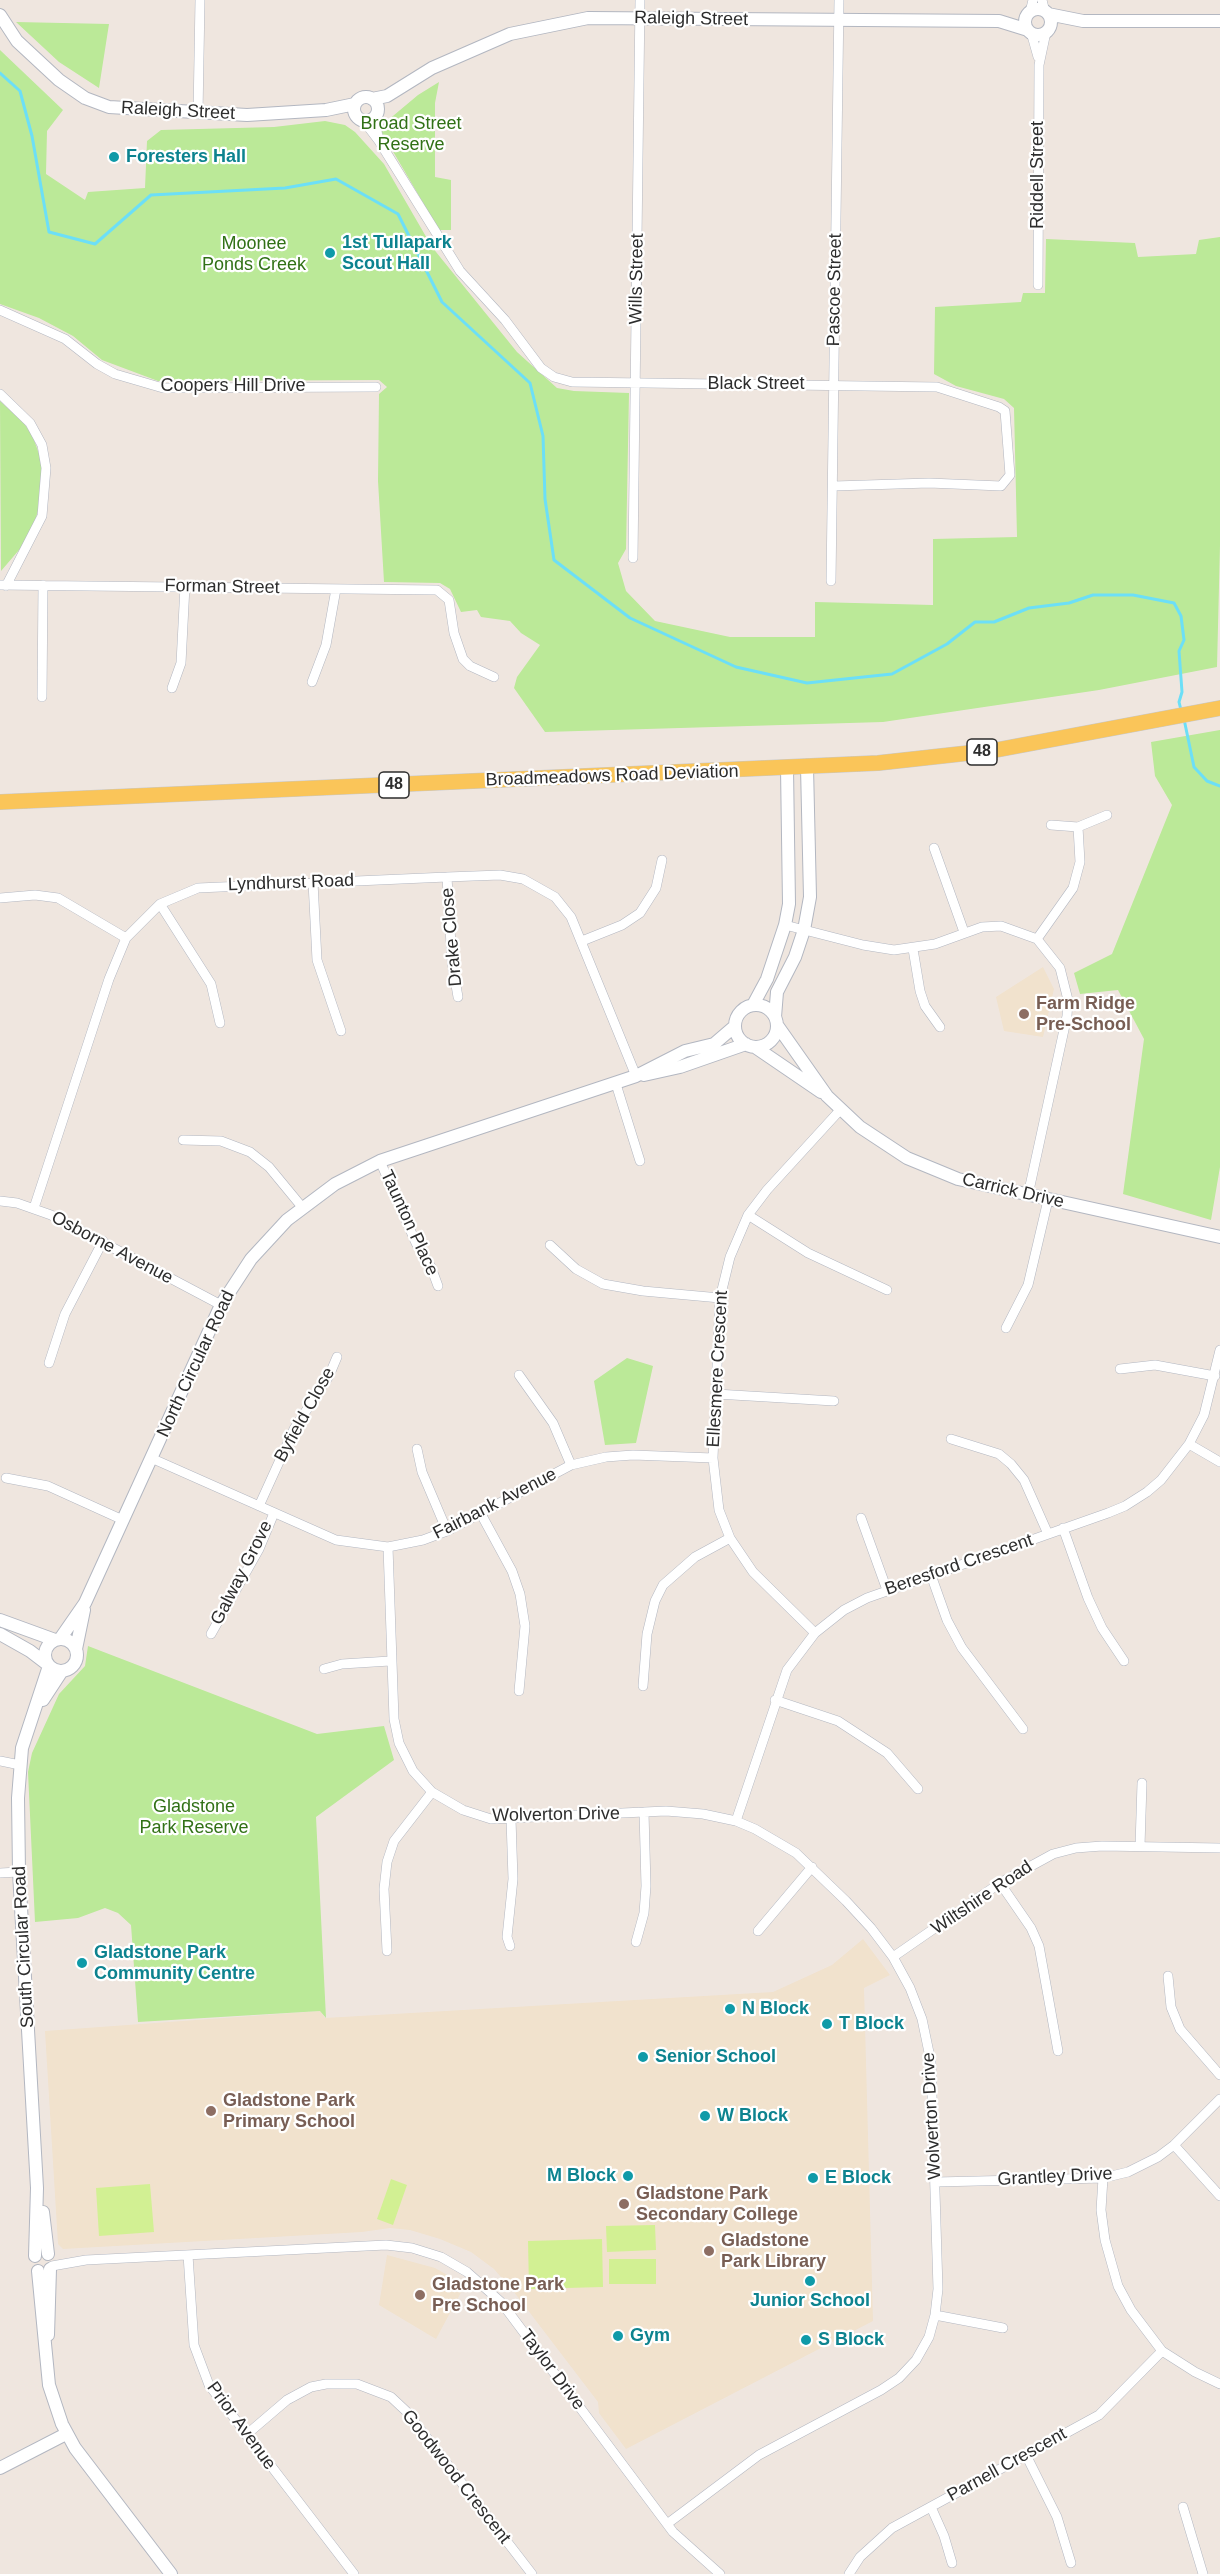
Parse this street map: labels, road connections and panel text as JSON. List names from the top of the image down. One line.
{"streets":{"main road":["48","Broadmeadows Road Deviation"],"street":["Raleigh Street","Riddell Street","Wills Street","Pascoe Street","Black Street","Coopers Hill Drive","Forman Street","Lyndhurst Road","Drake Close","Carrick Drive","Taunton Place","Osborne Avenue","North Circular Road","Ellesmere Crescent","Byfield Close","Fairbank Avenue","Beresford Crescent","Galway Grove","Wolverton Drive","Wiltshire Road","South Circular Road","Grantley Drive","Taylor Drive","Prior Avenue","Parnell Crescent","Goodwood Crescent"]},"crossings":[["Raleigh Street","Riddell Street"],["Raleigh Street","Wills Street"],["Raleigh Street","Pascoe Street"],["Raleigh Street","Black Street"],["Wills Street","Black Street"],["Pascoe Street","Black Street"],["Lyndhurst Road","Drake Close"],["Lyndhurst Road","Osborne Avenue"],["Lyndhurst Road","North Circular Road"],["Carrick Drive","North Circular Road"],["Carrick Drive","Ellesmere Crescent"],["Taunton Place","North Circular Road"],["Osborne Avenue","North Circular Road"],["North Circular Road","Fairbank Avenue"],["North Circular Road","South Circular Road"],["Ellesmere Crescent","Fairbank Avenue"],["Ellesmere Crescent","Beresford Crescent"],["Byfield Close","Fairbank Avenue"],["Fairbank Avenue","Galway Grove"],["Fairbank Avenue","Wolverton Drive"],["Beresford Crescent","Wolverton Drive"],["Wolverton Drive","Wiltshire Road"],["Wolverton Drive","Grantley Drive"],["Wolverton Drive","Taylor Drive"],["South Circular Road","Taylor Drive"],["Taylor Drive","Prior Avenue"],["Prior Avenue","Goodwood Crescent"]],"parks":["Broad Street Reserve","Moonee Ponds Creek","Gladstone Park Reserve"],"places":["Foresters Hall","1st Tullapark Scout Hall","Farm Ridge Pre-School","Gladstone Park Community Centre","N Block","T Block","Senior School","Gladstone Park Primary School","W Block","M Block","E Block","Gladstone Park Secondary College","Gladstone Park Library","Junior School","Gladstone Park Pre School","Gym","S Block"]}
